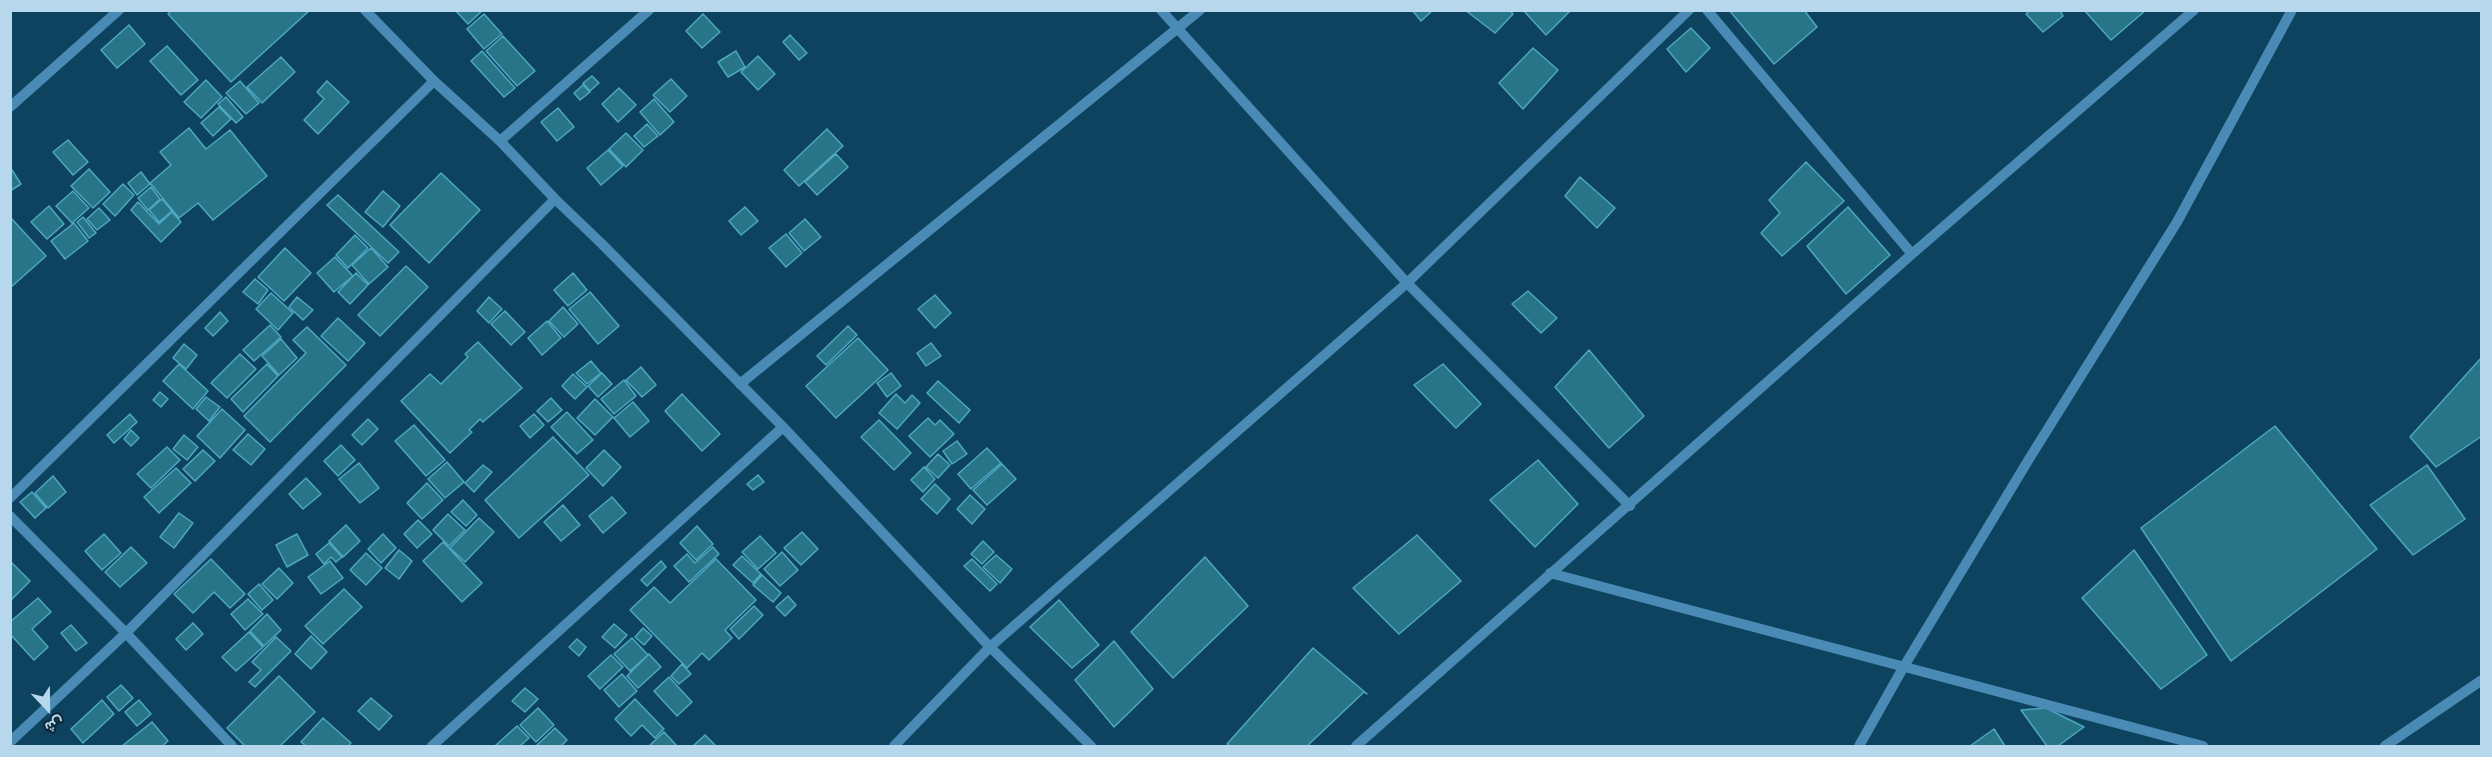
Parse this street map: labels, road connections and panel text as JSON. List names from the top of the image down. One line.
{"north":"bottom"}
